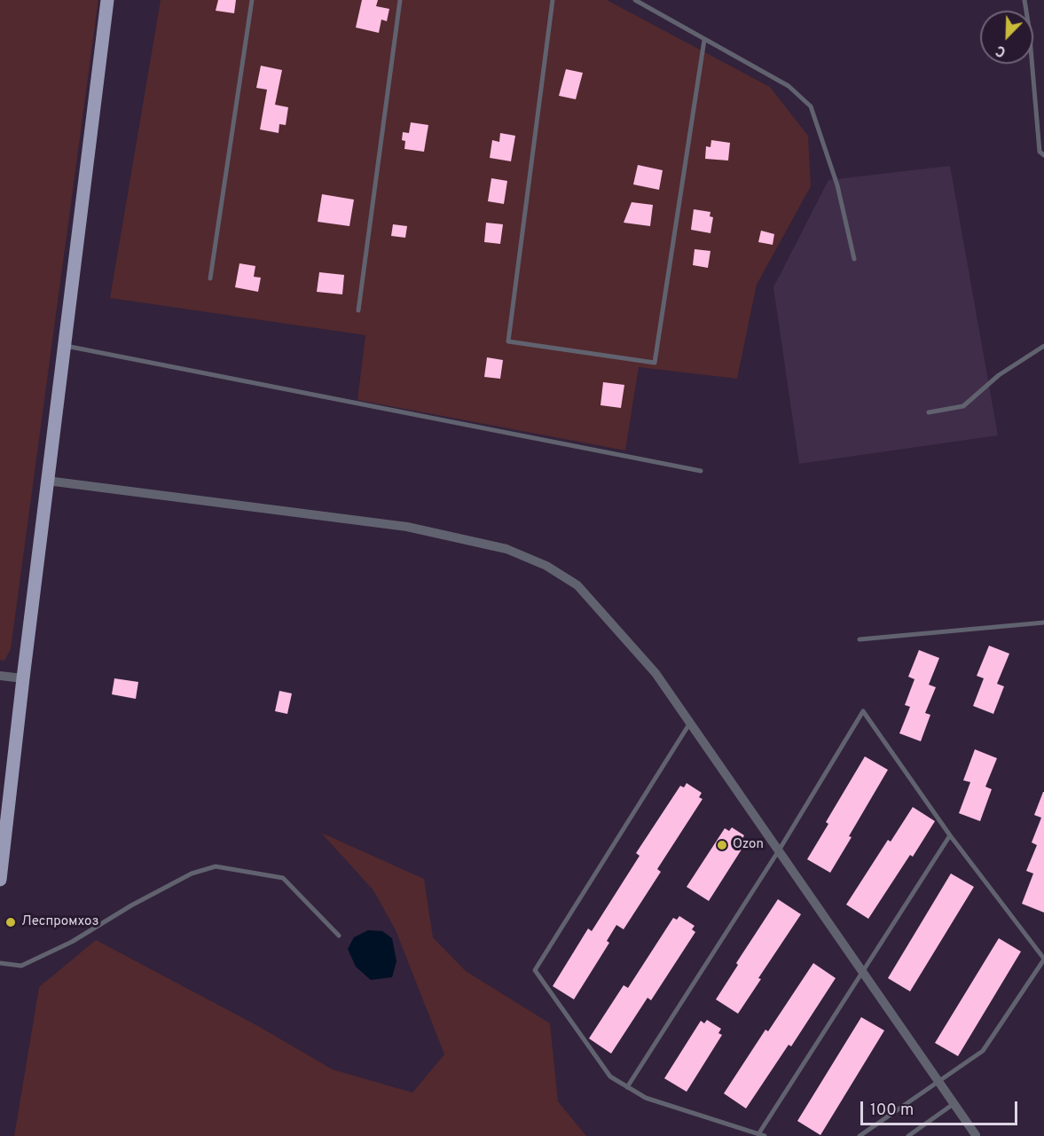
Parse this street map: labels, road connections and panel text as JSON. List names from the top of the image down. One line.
{"places":["Ozon","Леспромхоз"],"scale_bar":"100 m","north":"bottom left"}
